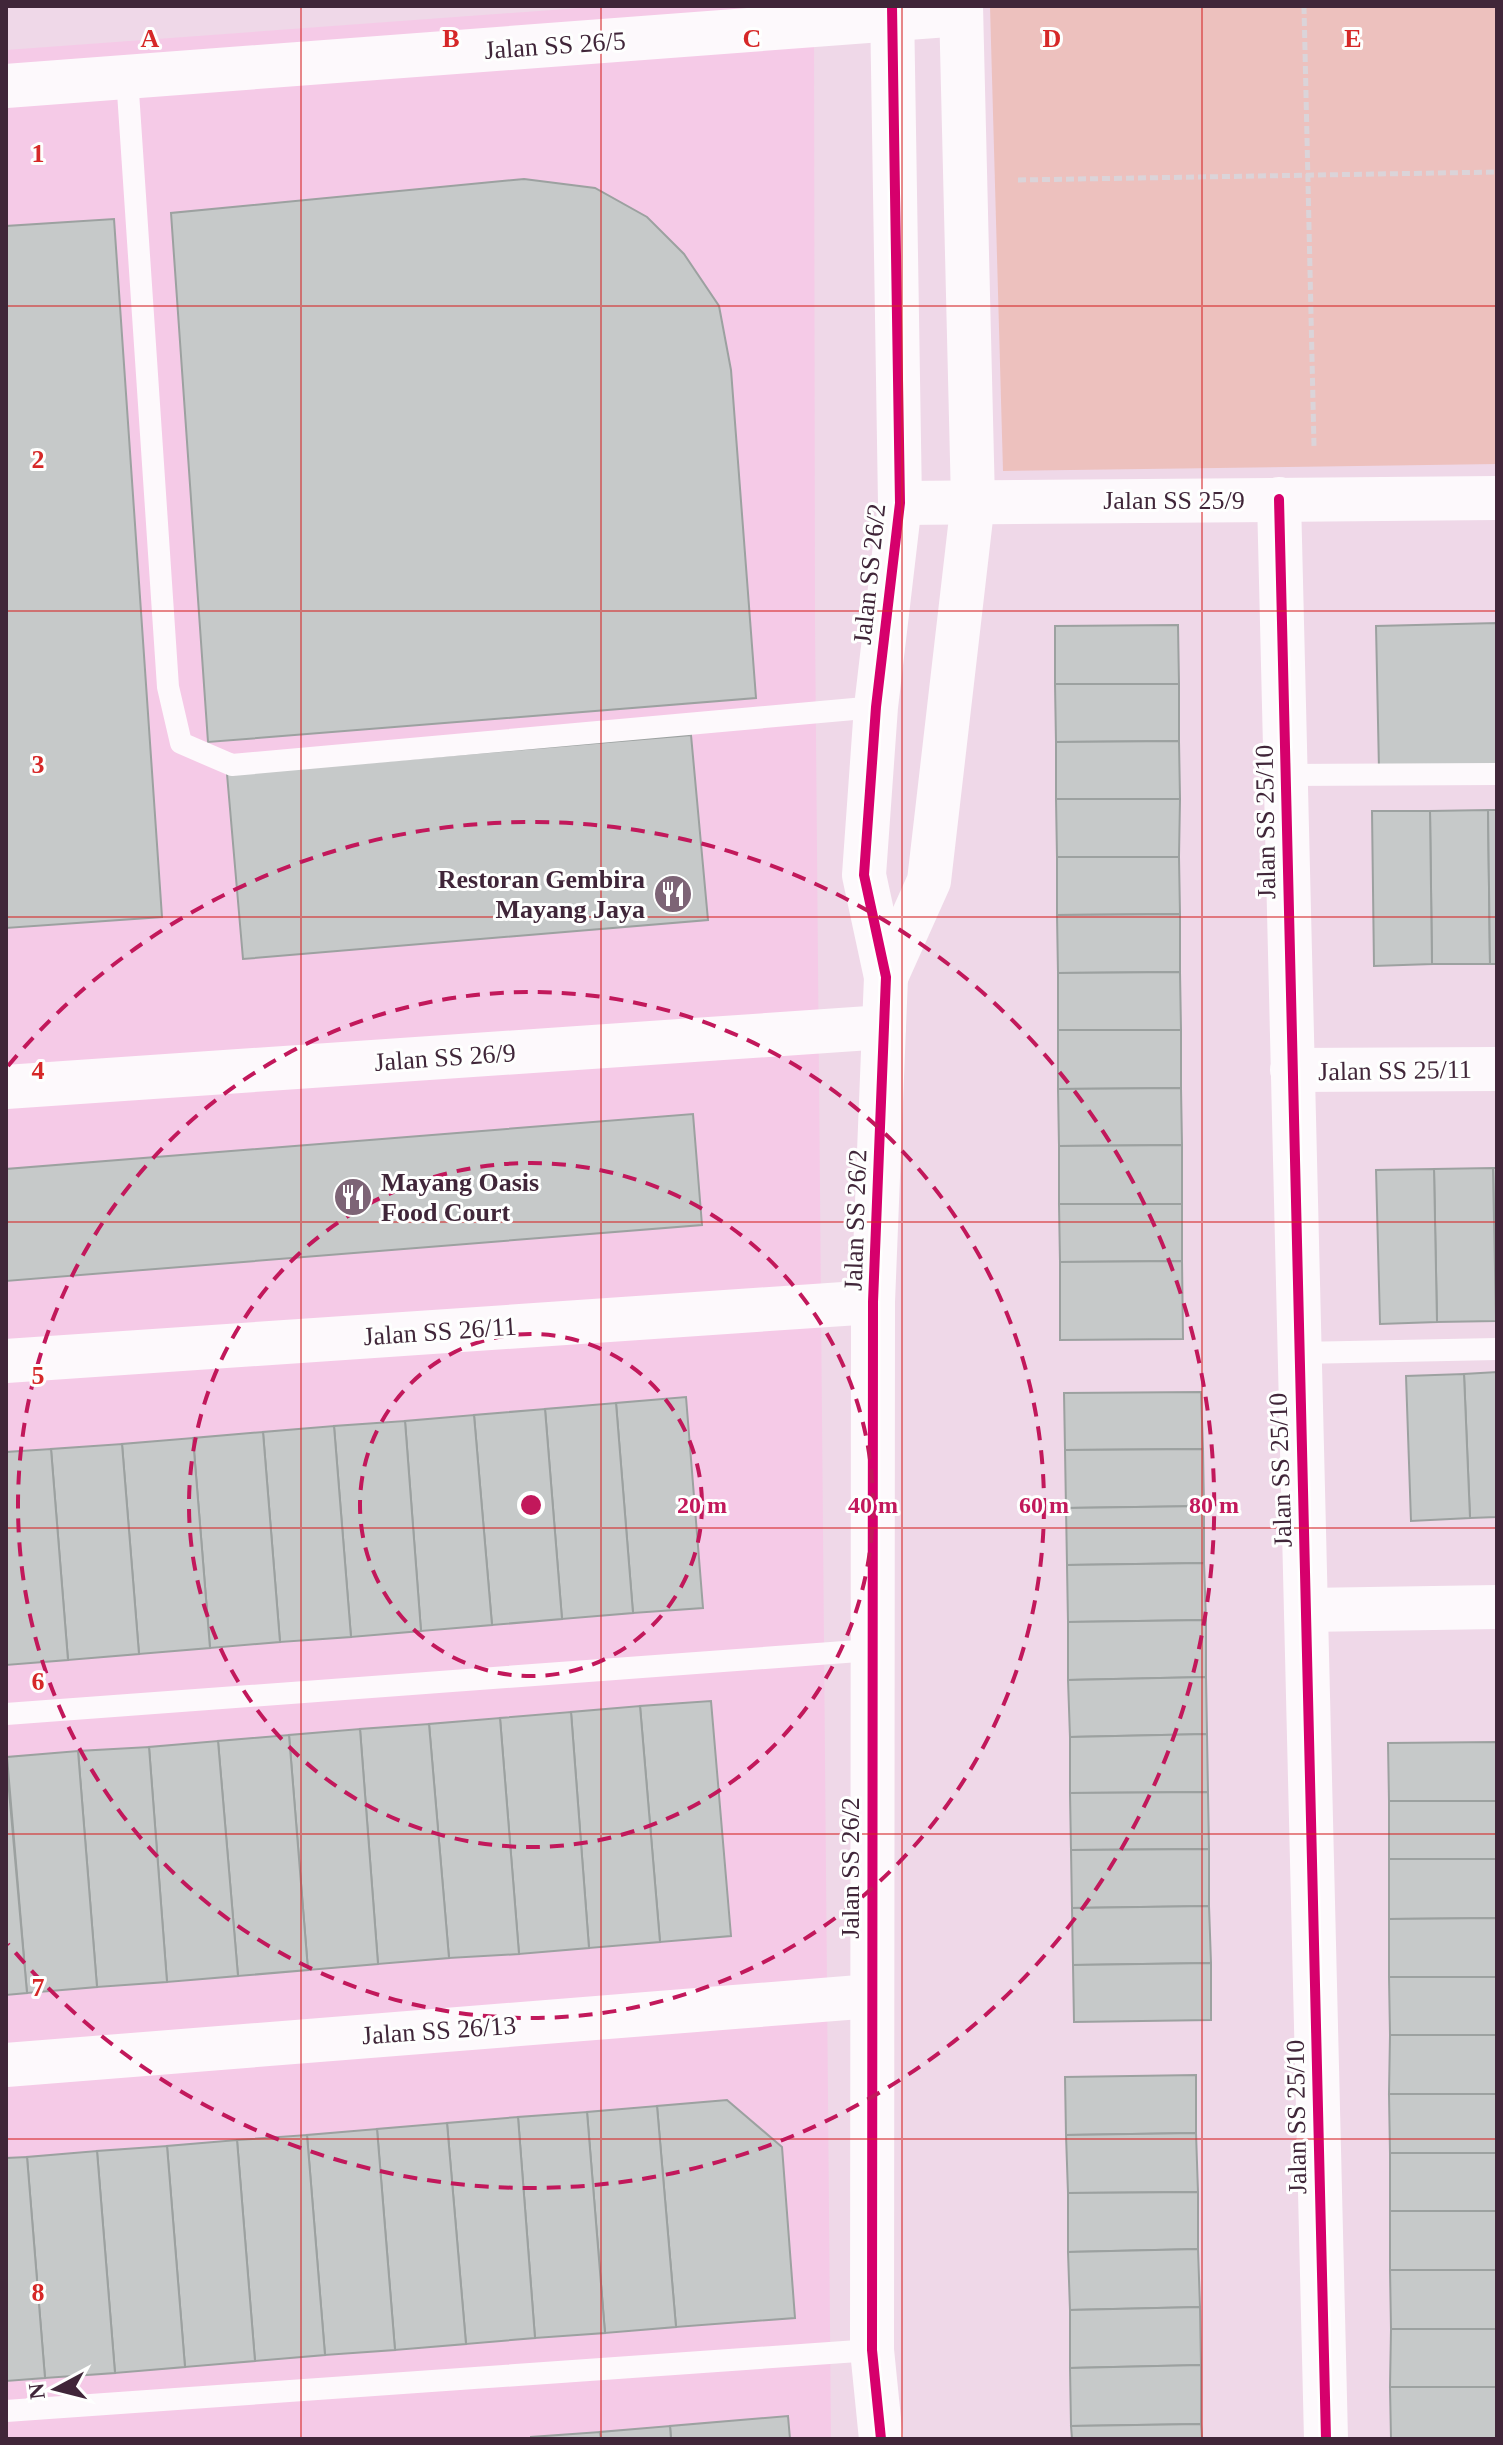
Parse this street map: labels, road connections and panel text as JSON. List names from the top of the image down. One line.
{"streets":{"street":["Jalan SS 26/5","Jalan SS 25/9","Jalan SS 26/2","Jalan SS 25/10","Jalan SS 26/9","Jalan SS 25/11","Jalan SS 26/11","Jalan SS 26/13"]},"crossings":[["Jalan SS 26/5","Jalan SS 26/2"],["Jalan SS 25/9","Jalan SS 26/2"],["Jalan SS 25/9","Jalan SS 25/10"],["Jalan SS 26/2","Jalan SS 26/9"],["Jalan SS 26/2","Jalan SS 26/11"],["Jalan SS 26/2","Jalan SS 26/13"],["Jalan SS 25/10","Jalan SS 25/11"]],"places":{"restaurant":["Restoran Gembira Mayang Jaya","Mayang Oasis Food Court"]},"north":"left","grid":{"columns":["A","B","C","D","E"],"rows":["1","2","3","4","5","6","7","8"]},"rings":["20 m","40 m","60 m","80 m"]}
